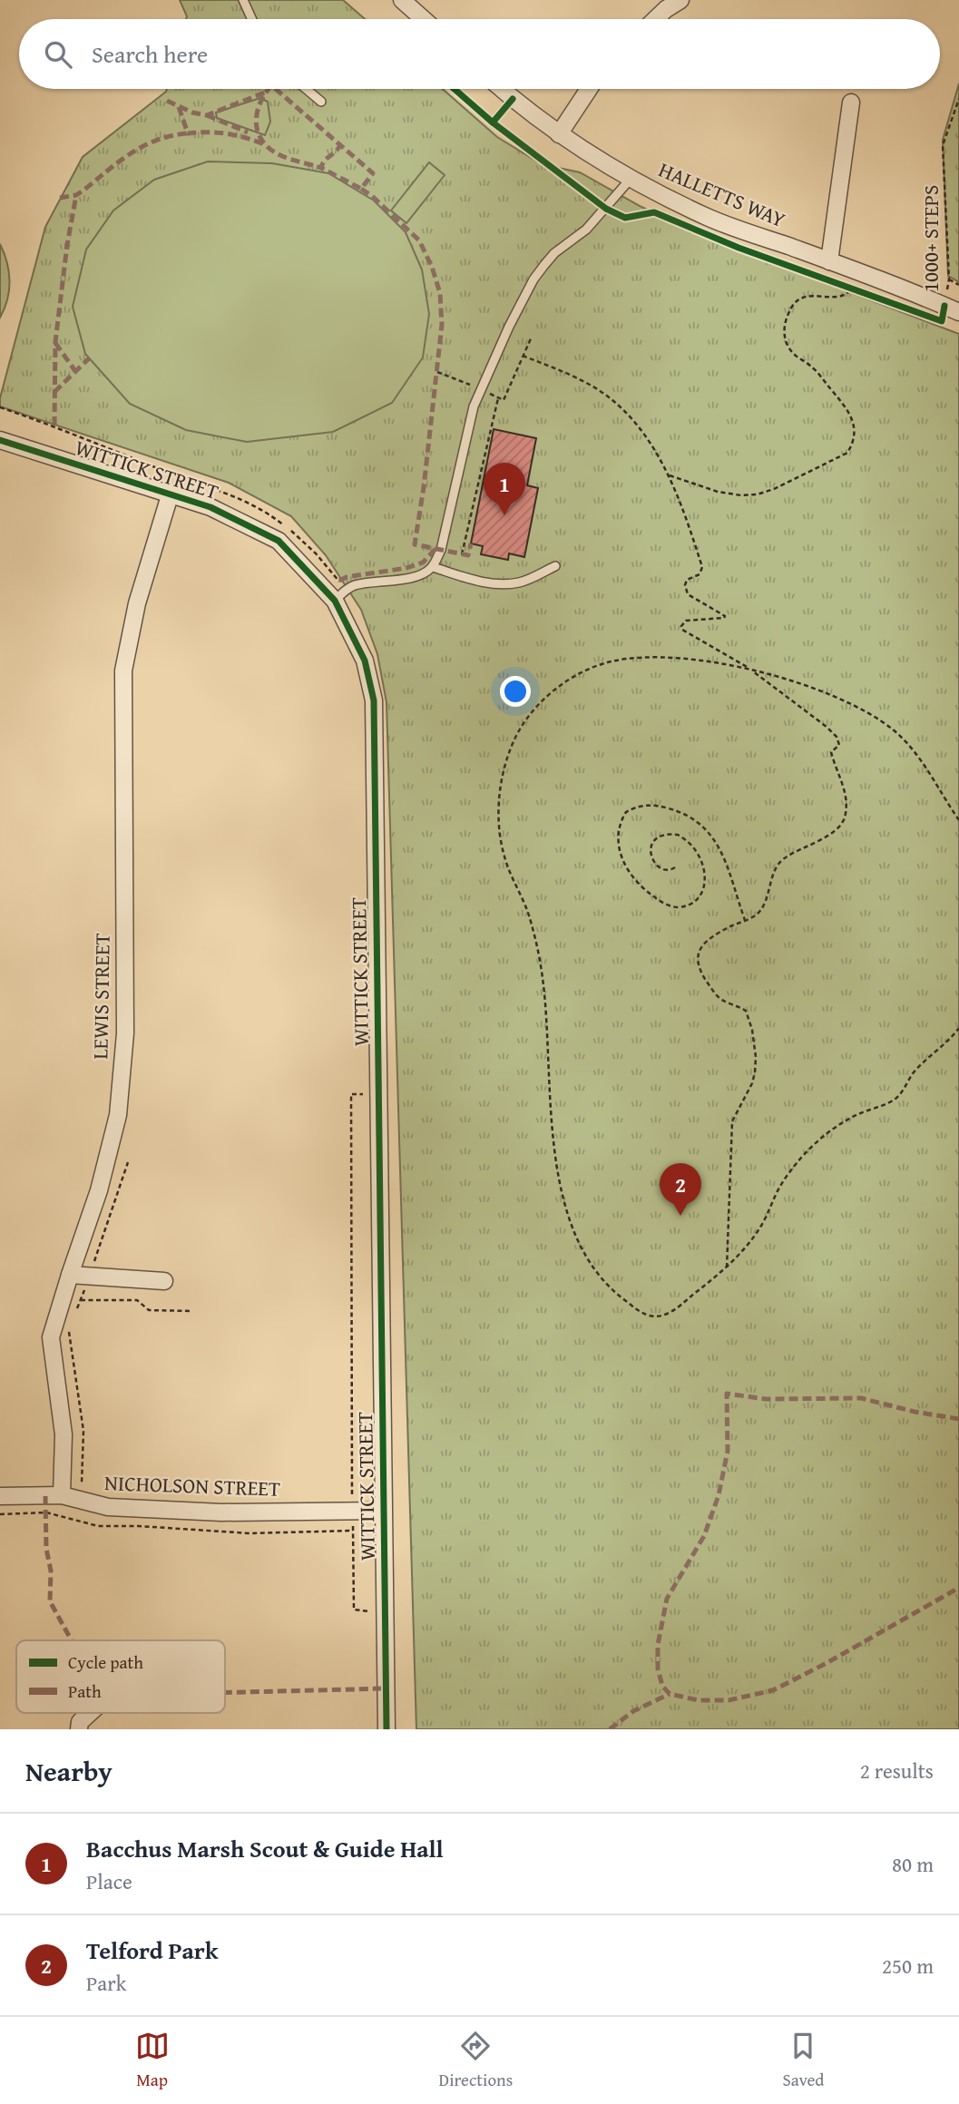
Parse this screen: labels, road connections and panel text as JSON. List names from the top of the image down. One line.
{"streets":{"street":["HALLETTS WAY","WITTICK STREET","LEWIS STREET","NICHOLSON STREET"],"path":["1000+ STEPS"]},"crossings":[["HALLETTS WAY","1000+ STEPS"],["WITTICK STREET","LEWIS STREET"],["WITTICK STREET","NICHOLSON STREET"],["LEWIS STREET","NICHOLSON STREET"]],"legend":["Cycle path","Path"],"page":{"search":"Search here","pins":["1","2"],"heading":["Nearby","2 results"],"list":[{"mark":"1","name":"Bacchus Marsh Scout & Guide Hall","note":"Place","value":"80 m"},{"mark":"2","name":"Telford Park","note":"Park","value":"250 m"}],"nav":["Map","Directions","Saved"]}}
